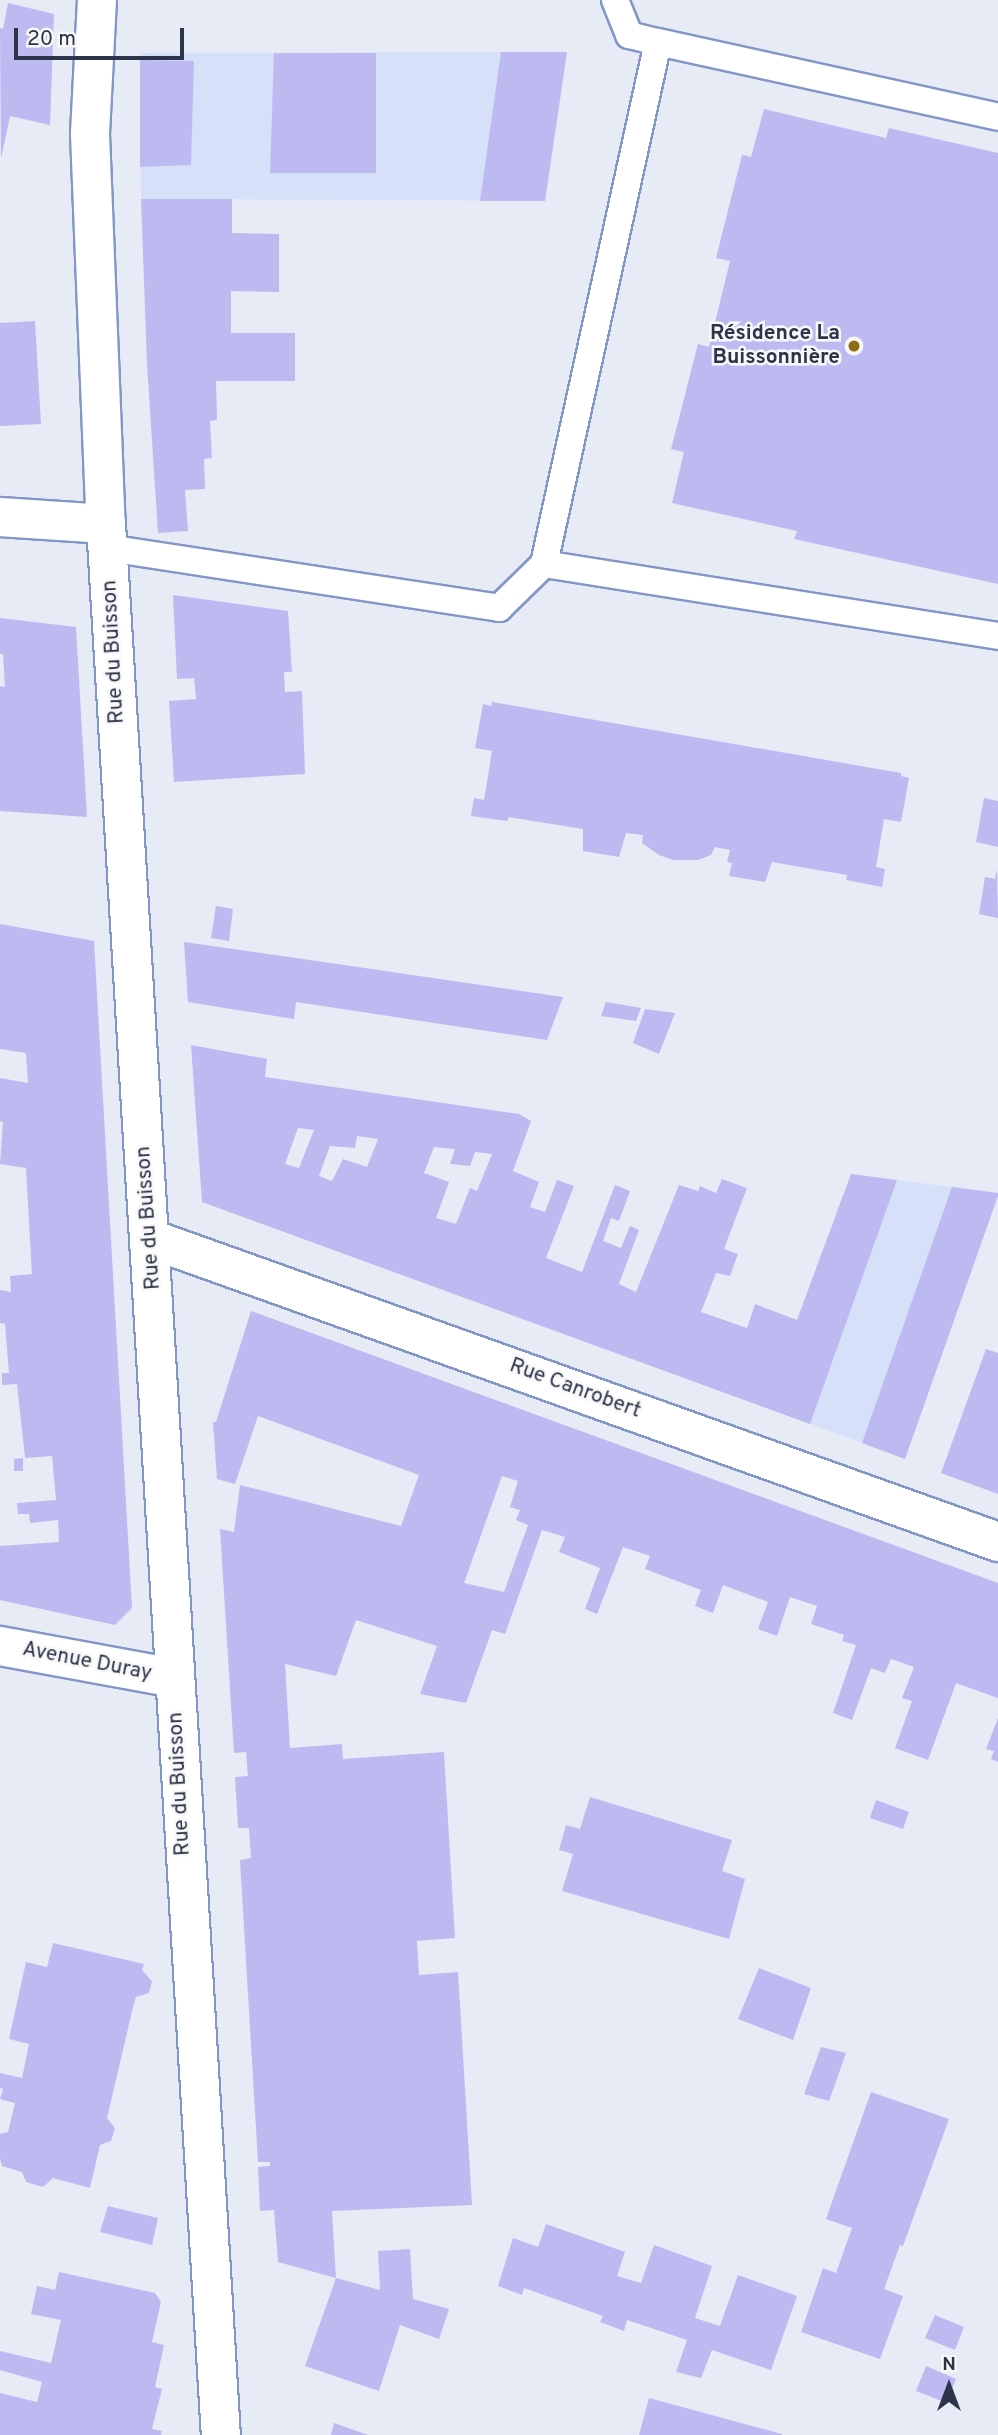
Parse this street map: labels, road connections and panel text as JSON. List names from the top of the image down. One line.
{"streets":{"street":["Rue du Buisson","Rue Canrobert","Avenue Duray"]},"crossings":[["Rue du Buisson","Rue Canrobert"],["Rue du Buisson","Avenue Duray"]],"places":["Résidence La Buissonnière"],"scale_bar":"20 m","north":"top"}
